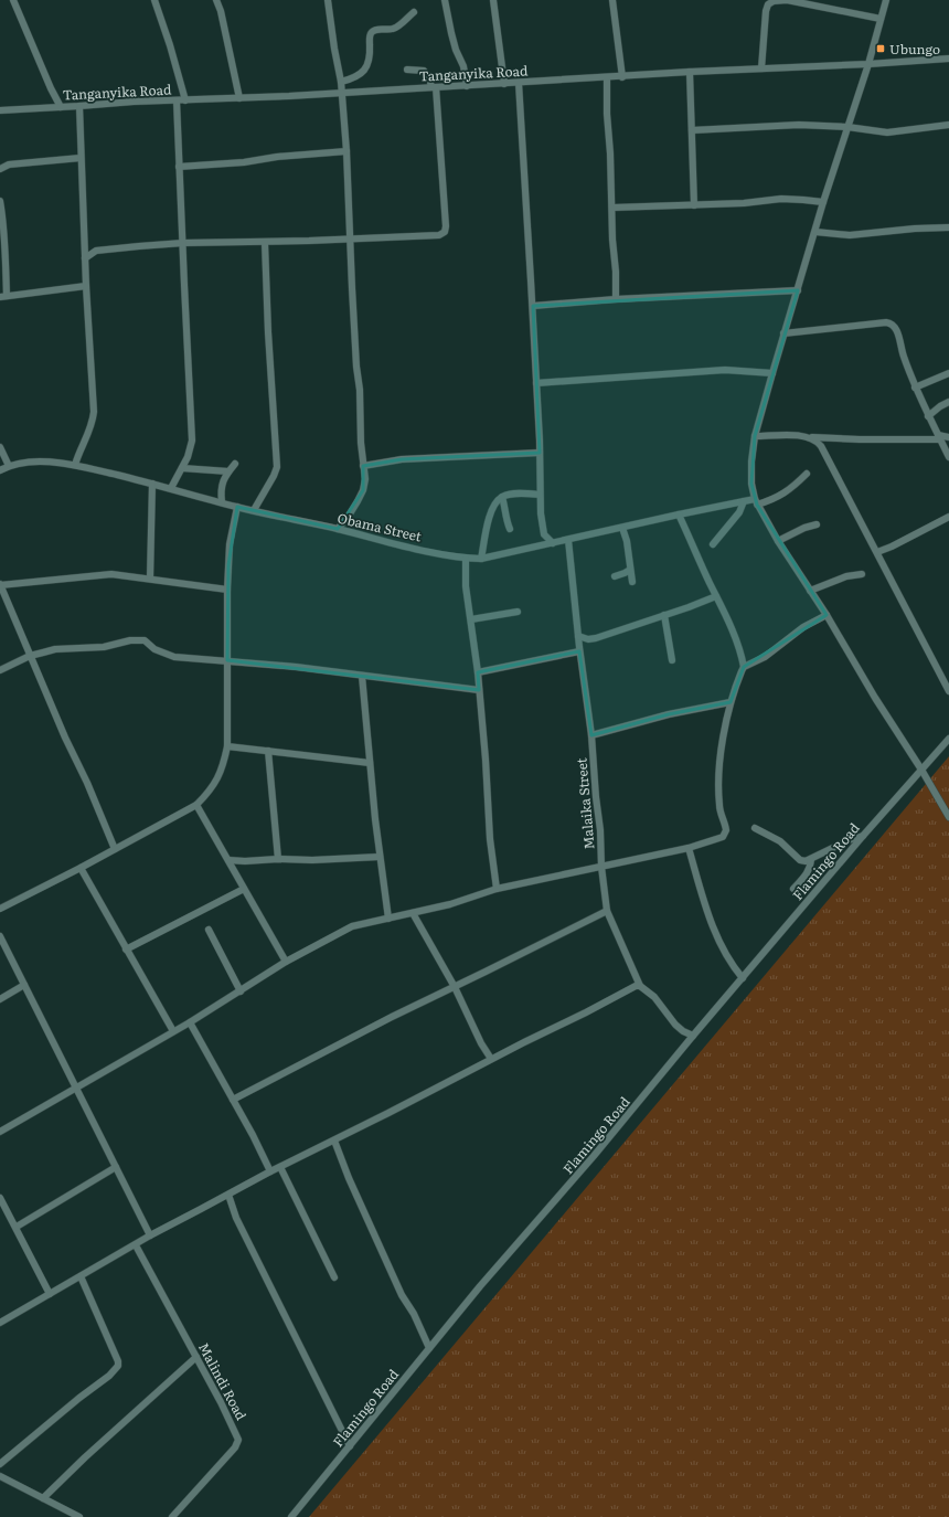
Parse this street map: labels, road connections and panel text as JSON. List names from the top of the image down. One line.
{"streets":{"street":["Tanganyika Road","Obama Street","Malaika Street","Flamingo Road","Malindi Road"]},"crossings":[["Obama Street","Malaika Street"],["Malaika Street","Flamingo Road"]],"places":{"transit":["Ubungo"]}}
